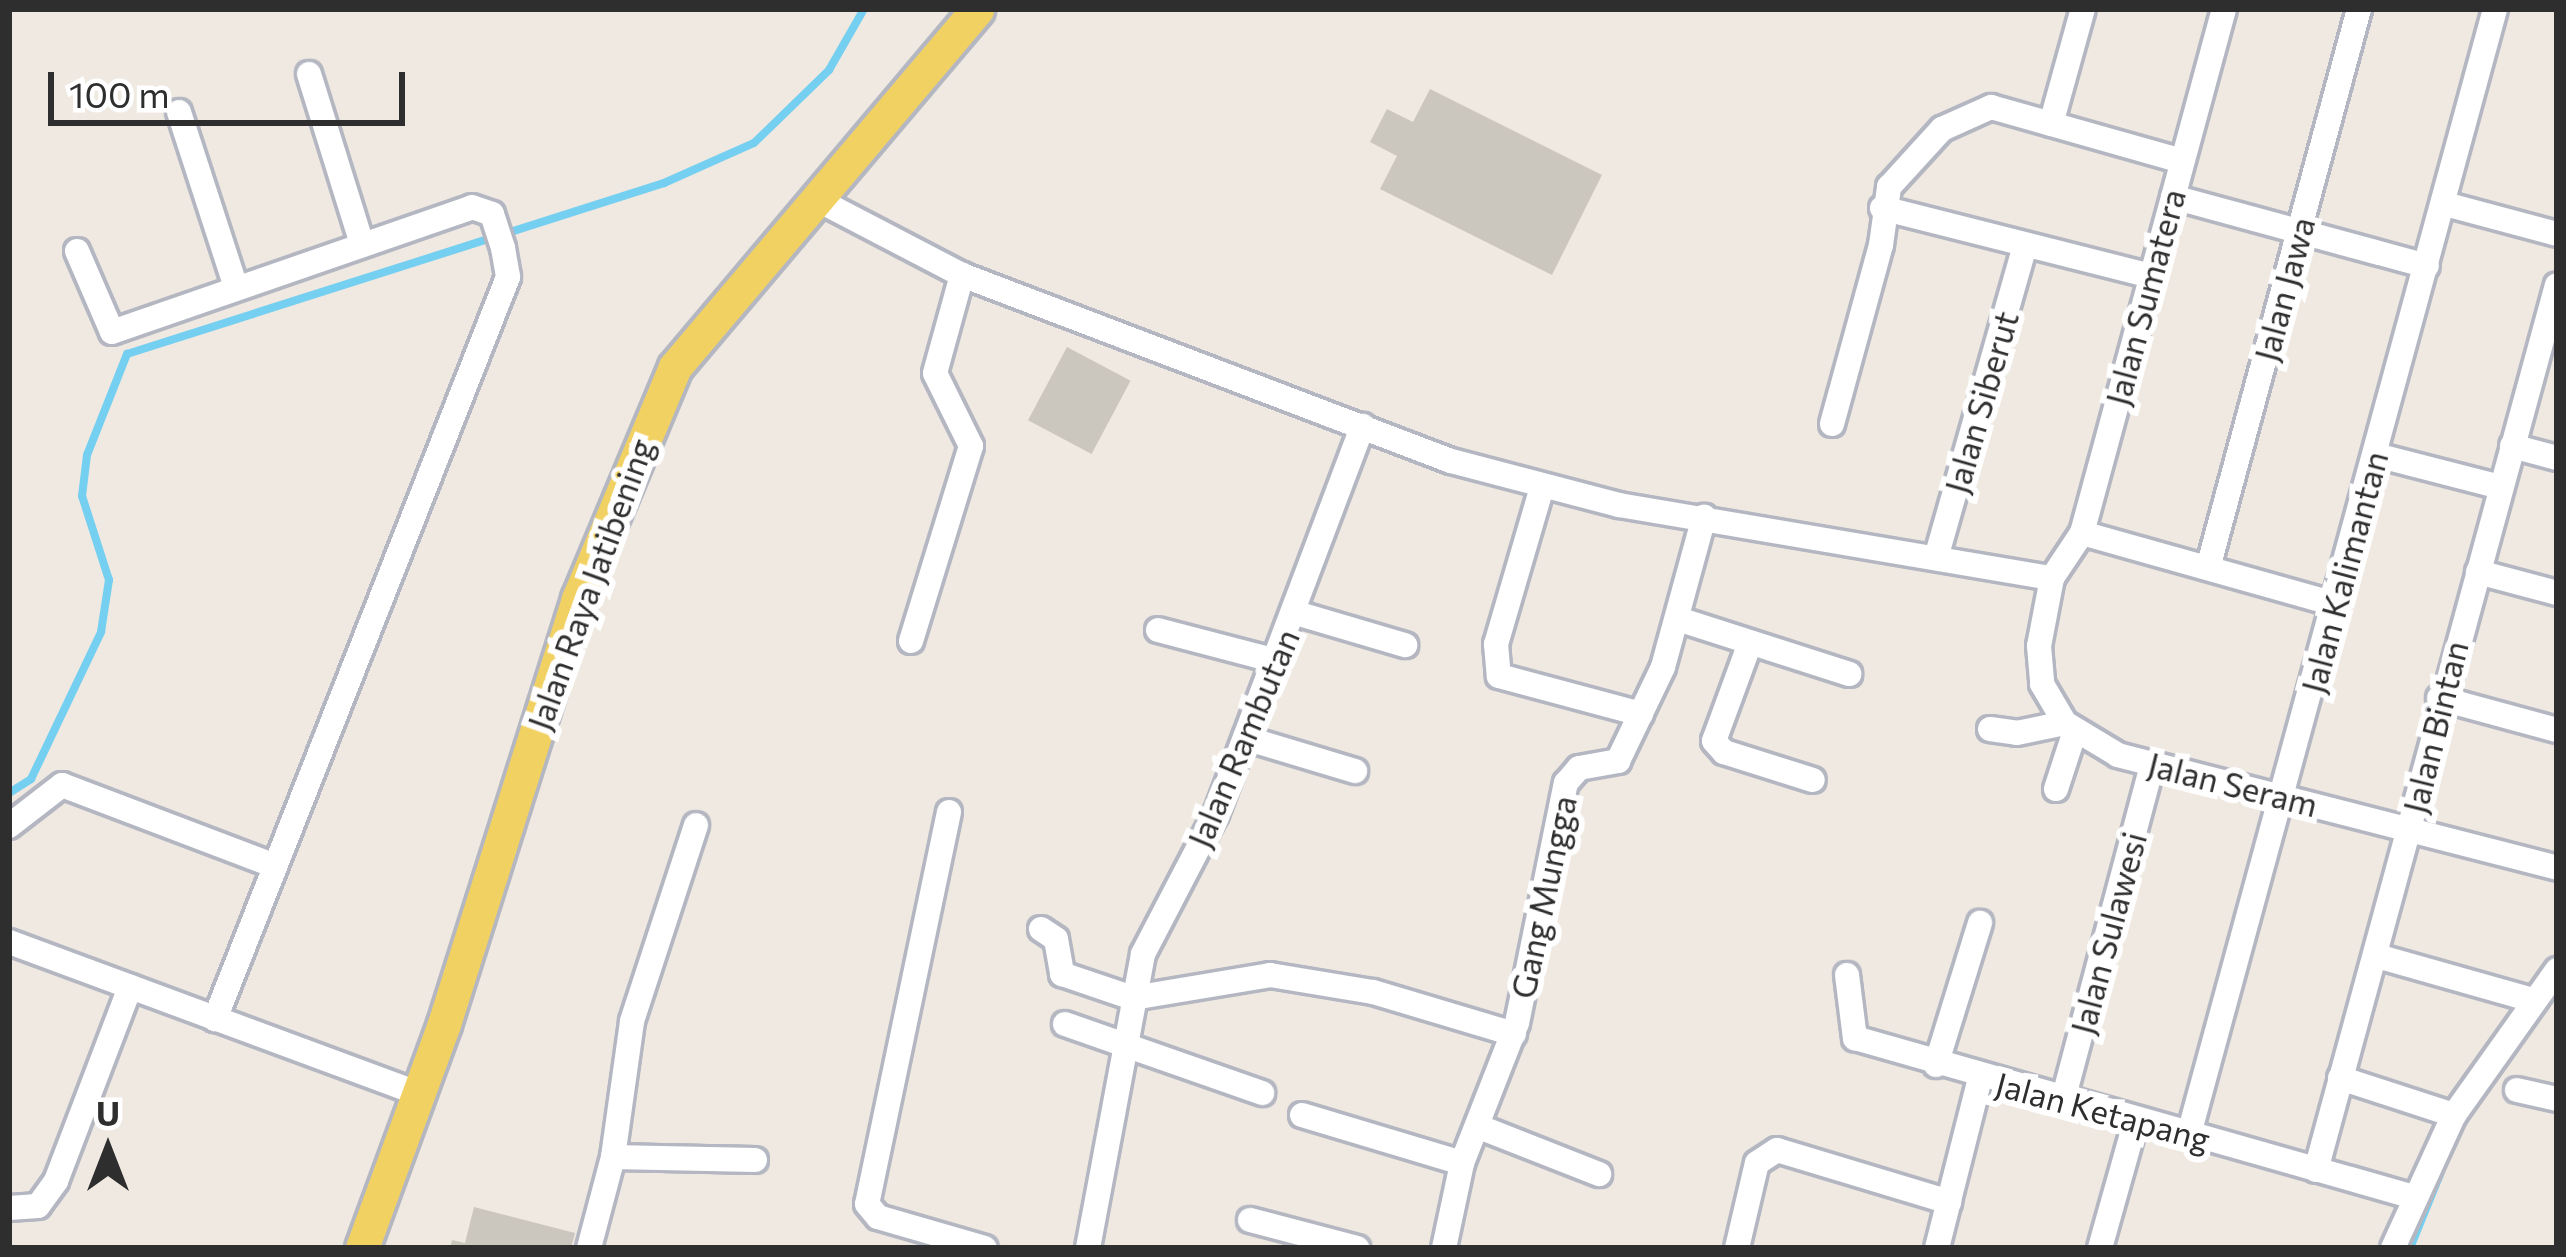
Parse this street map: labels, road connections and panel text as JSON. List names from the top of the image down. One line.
{"streets":{"main road":["Jalan Raya Jatibening"],"street":["Jalan Jawa","Jalan Sumatera","Jalan Siberut","Jalan Kalimantan","Jalan Bintan","Jalan Rambutan","Jalan Seram","Gang Mungga","Jalan Sulawesi","Jalan Ketapang"]},"crossings":[["Jalan Kalimantan","Jalan Seram"],["Jalan Kalimantan","Jalan Ketapang"],["Jalan Bintan","Jalan Seram"],["Jalan Bintan","Jalan Ketapang"],["Jalan Seram","Jalan Sulawesi"],["Jalan Sulawesi","Jalan Ketapang"]],"scale_bar":"100 m","north":"top"}
